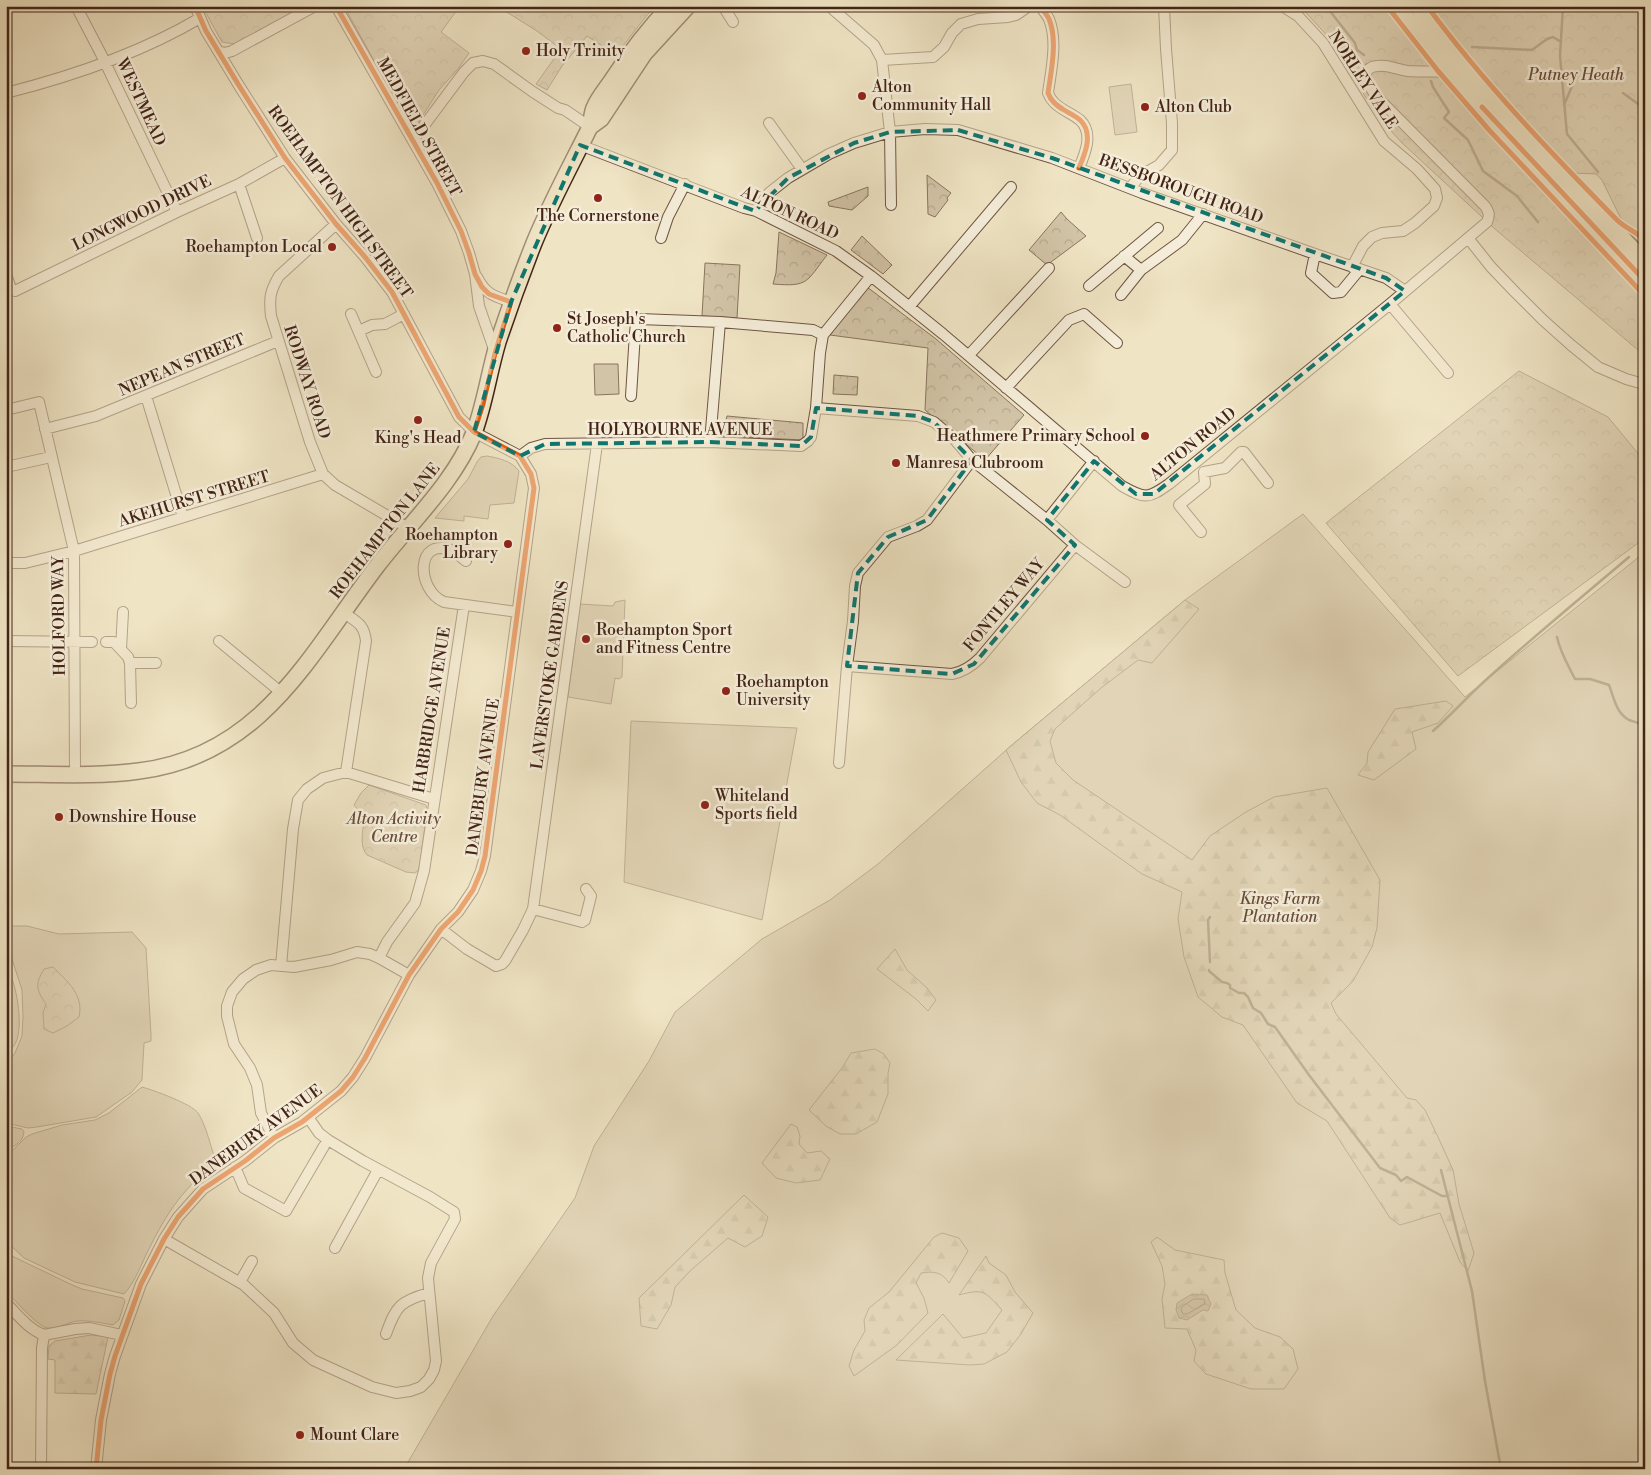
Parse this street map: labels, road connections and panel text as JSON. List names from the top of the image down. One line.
{"streets":{"highway":["ROEHAMPTON LANE"],"street":["NORLEY VALE","WESTMEAD","MEDFIELD STREET","BESSBOROUGH ROAD","ROEHAMPTON HIGH STREET","LONGWOOD DRIVE","ALTON ROAD","NEPEAN STREET","RODWAY ROAD","HOLYBOURNE AVENUE","AKEHURST STREET","FONTLEY WAY","HOLFORD WAY","LAVERSTOKE GARDENS","HARBRIDGE AVENUE","DANEBURY AVENUE"]},"crossings":[["NORLEY VALE","BESSBOROUGH ROAD"],["WESTMEAD","LONGWOOD DRIVE"],["MEDFIELD STREET","ROEHAMPTON LANE"],["BESSBOROUGH ROAD","ALTON ROAD"],["ROEHAMPTON HIGH STREET","LONGWOOD DRIVE"],["ROEHAMPTON HIGH STREET","RODWAY ROAD"],["ROEHAMPTON HIGH STREET","ROEHAMPTON LANE"],["ALTON ROAD","ROEHAMPTON LANE"],["NEPEAN STREET","RODWAY ROAD"],["NEPEAN STREET","HOLFORD WAY"],["RODWAY ROAD","AKEHURST STREET"],["RODWAY ROAD","ROEHAMPTON LANE"],["HOLYBOURNE AVENUE","LAVERSTOKE GARDENS"],["HOLYBOURNE AVENUE","DANEBURY AVENUE"],["AKEHURST STREET","HOLFORD WAY"],["ROEHAMPTON LANE","HOLFORD WAY"],["LAVERSTOKE GARDENS","DANEBURY AVENUE"]],"parks":["Putney Heath","Alton Activity Centre","Kings Farm Plantation"],"places":["Holy Trinity","Alton Community Hall","Alton Club","The Cornerstone","Roehampton Local","St Joseph's Catholic Church","King's Head","Heathmere Primary School","Manresa Clubroom","Roehampton Library","Roehampton Sport and Fitness Centre","Roehampton University","Whiteland Sports field","Downshire House","Mount Clare"]}
